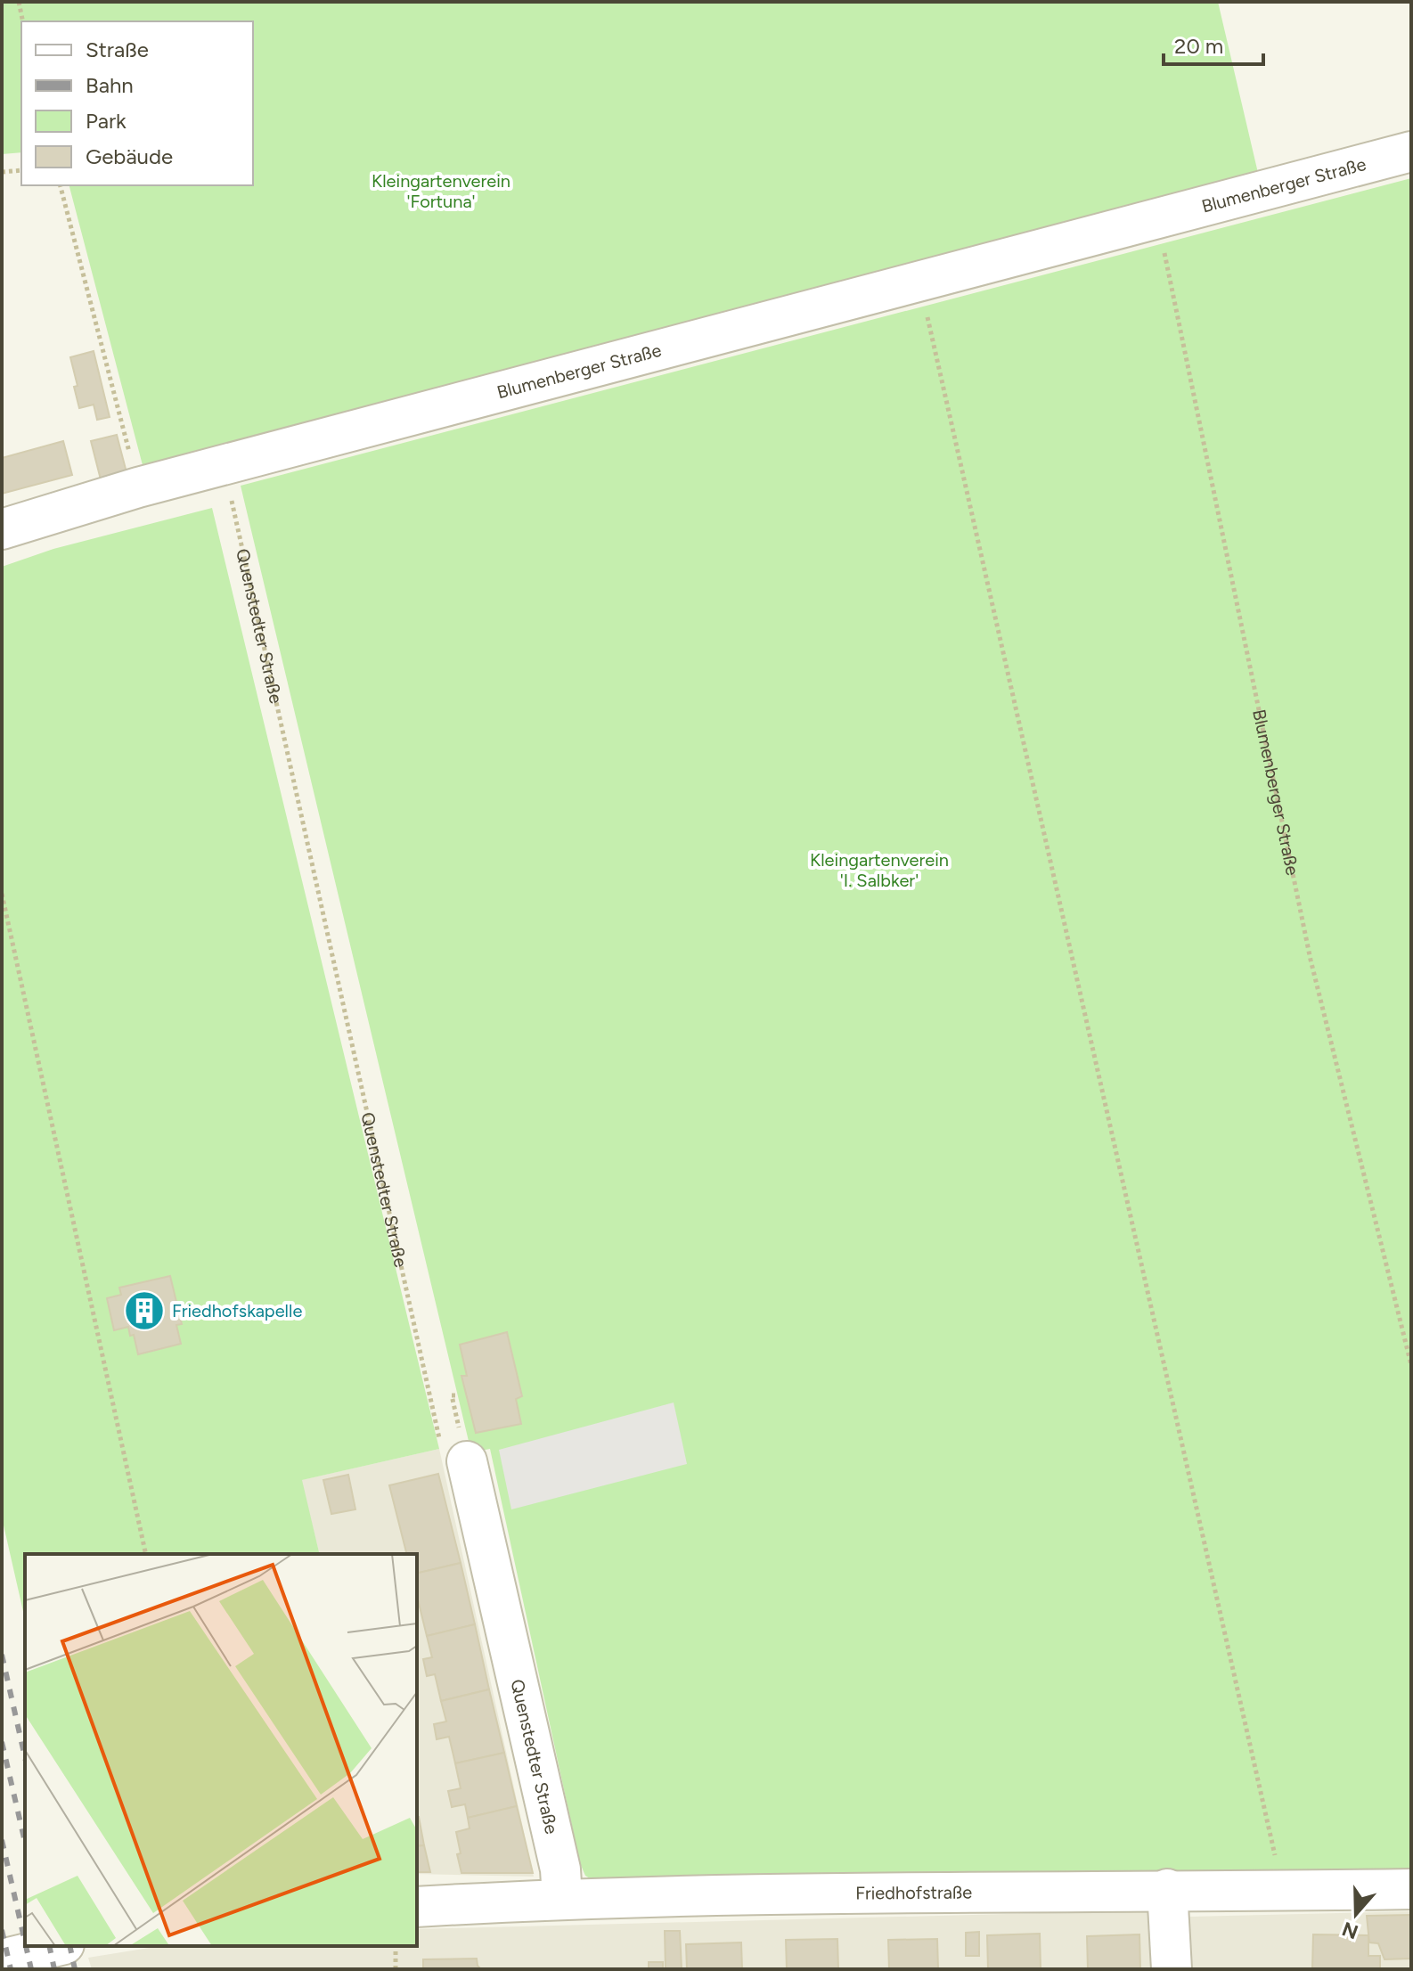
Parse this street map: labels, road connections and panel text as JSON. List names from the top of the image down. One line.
{"streets":{"street":["Blumenberger Straße","Quenstedter Straße","Friedhofstraße"]},"crossings":[["Blumenberger Straße","Quenstedter Straße"],["Quenstedter Straße","Friedhofstraße"]],"parks":["Kleingartenverein 'Fortuna'","Kleingartenverein 'I. Salbker'"],"places":{"building":["Friedhofskapelle"]},"legend":["Straße","Bahn","Park","Gebäude"],"scale_bar":"20 m","north":"bottom"}
